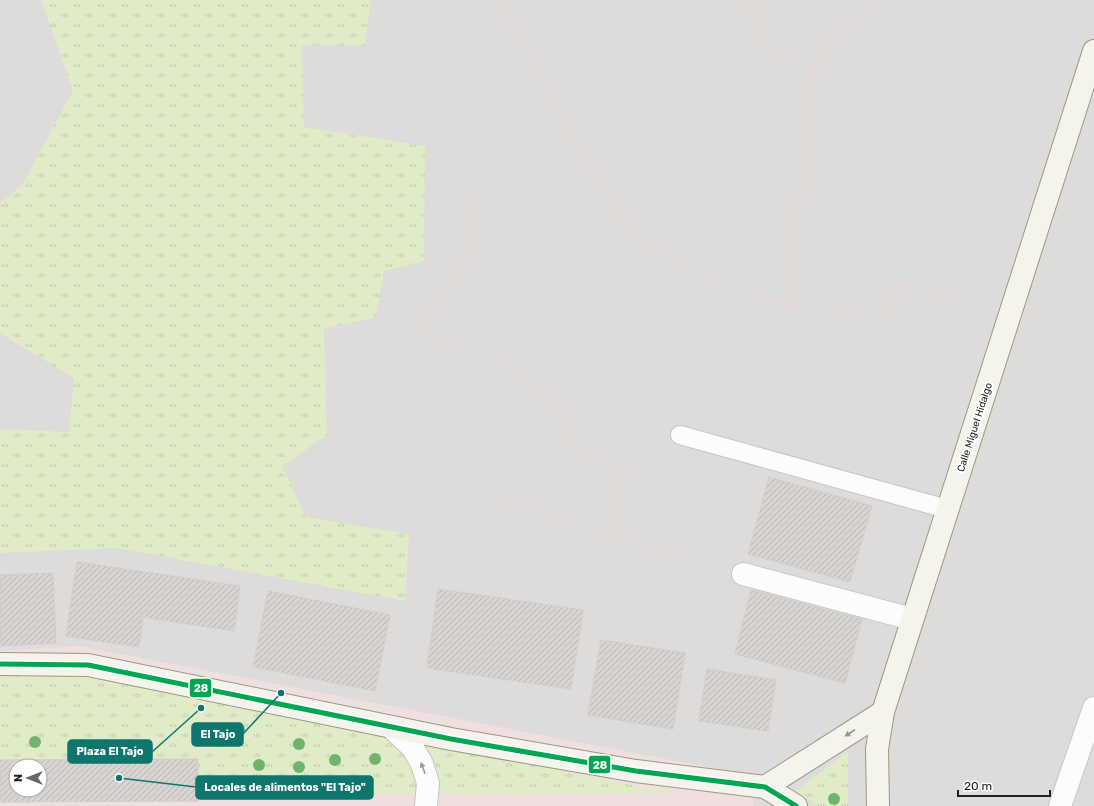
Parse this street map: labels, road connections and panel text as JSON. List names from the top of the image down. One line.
{"streets":{"main road":["Calle Miguel Hidalgo"]},"places":["El Tajo","Plaza El Tajo","Locales de alimentos \"El Tajo\""],"lines":["transit line 28"],"scale_bar":"20 m","north":"left"}
